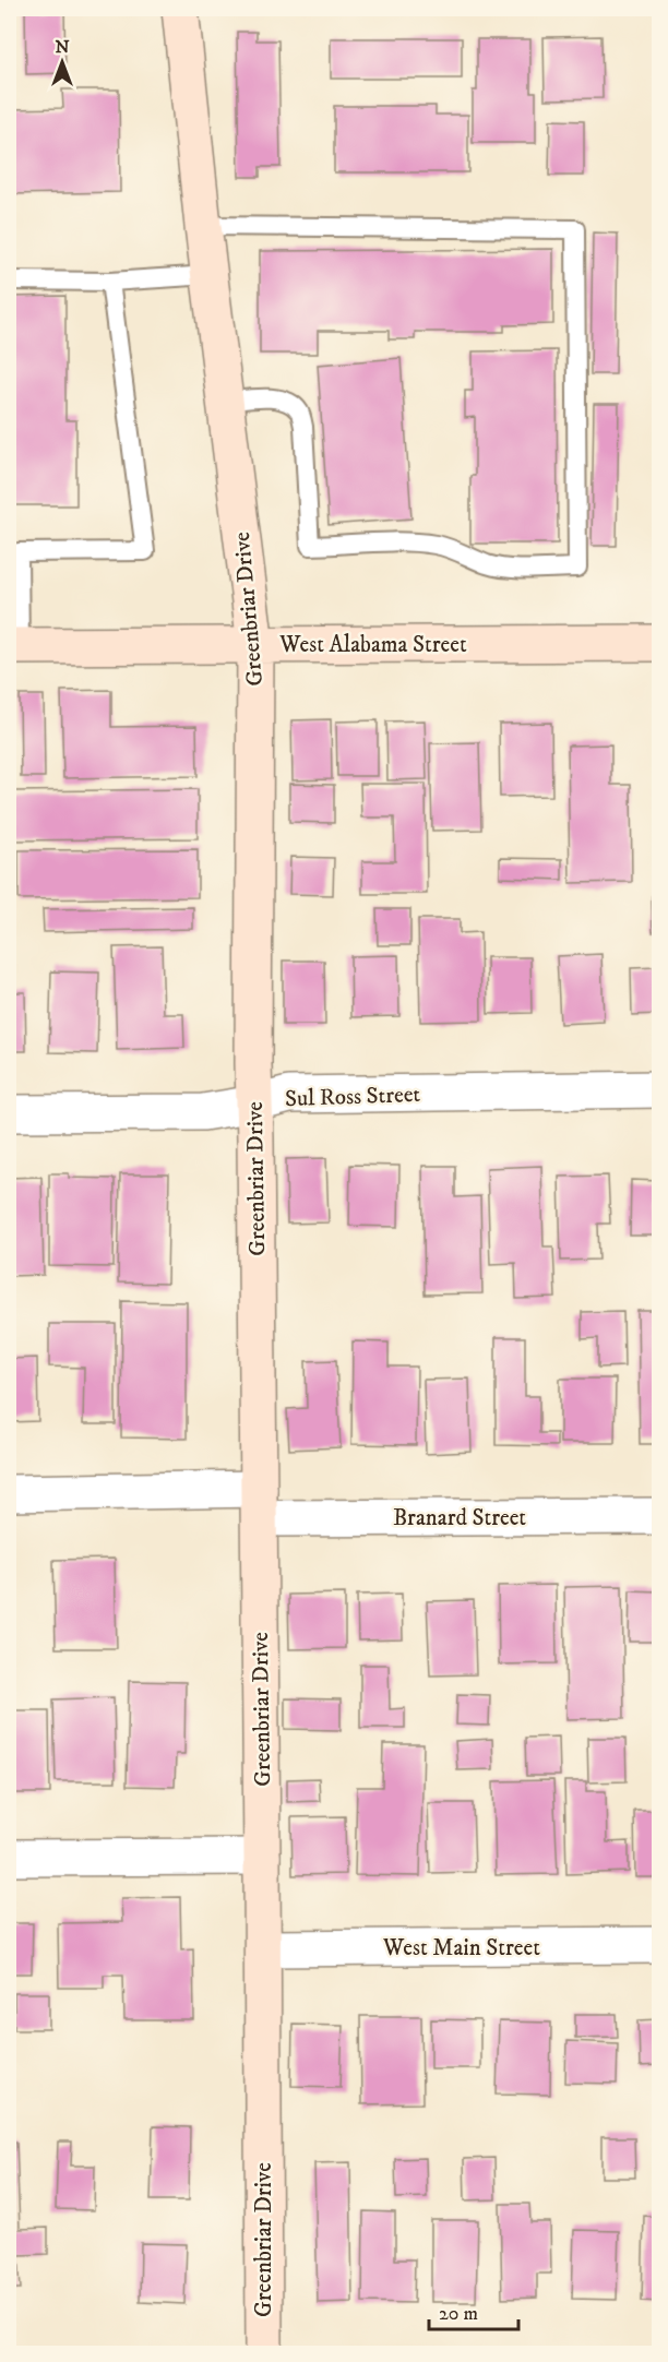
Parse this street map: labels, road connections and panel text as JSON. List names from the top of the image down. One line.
{"streets":{"street":["Greenbriar Drive","West Alabama Street","Sul Ross Street","Branard Street","West Main Street"]},"crossings":[["Greenbriar Drive","West Alabama Street"],["Greenbriar Drive","Sul Ross Street"],["Greenbriar Drive","Branard Street"],["Greenbriar Drive","West Main Street"]],"scale_bar":"20 m","north":"top"}
